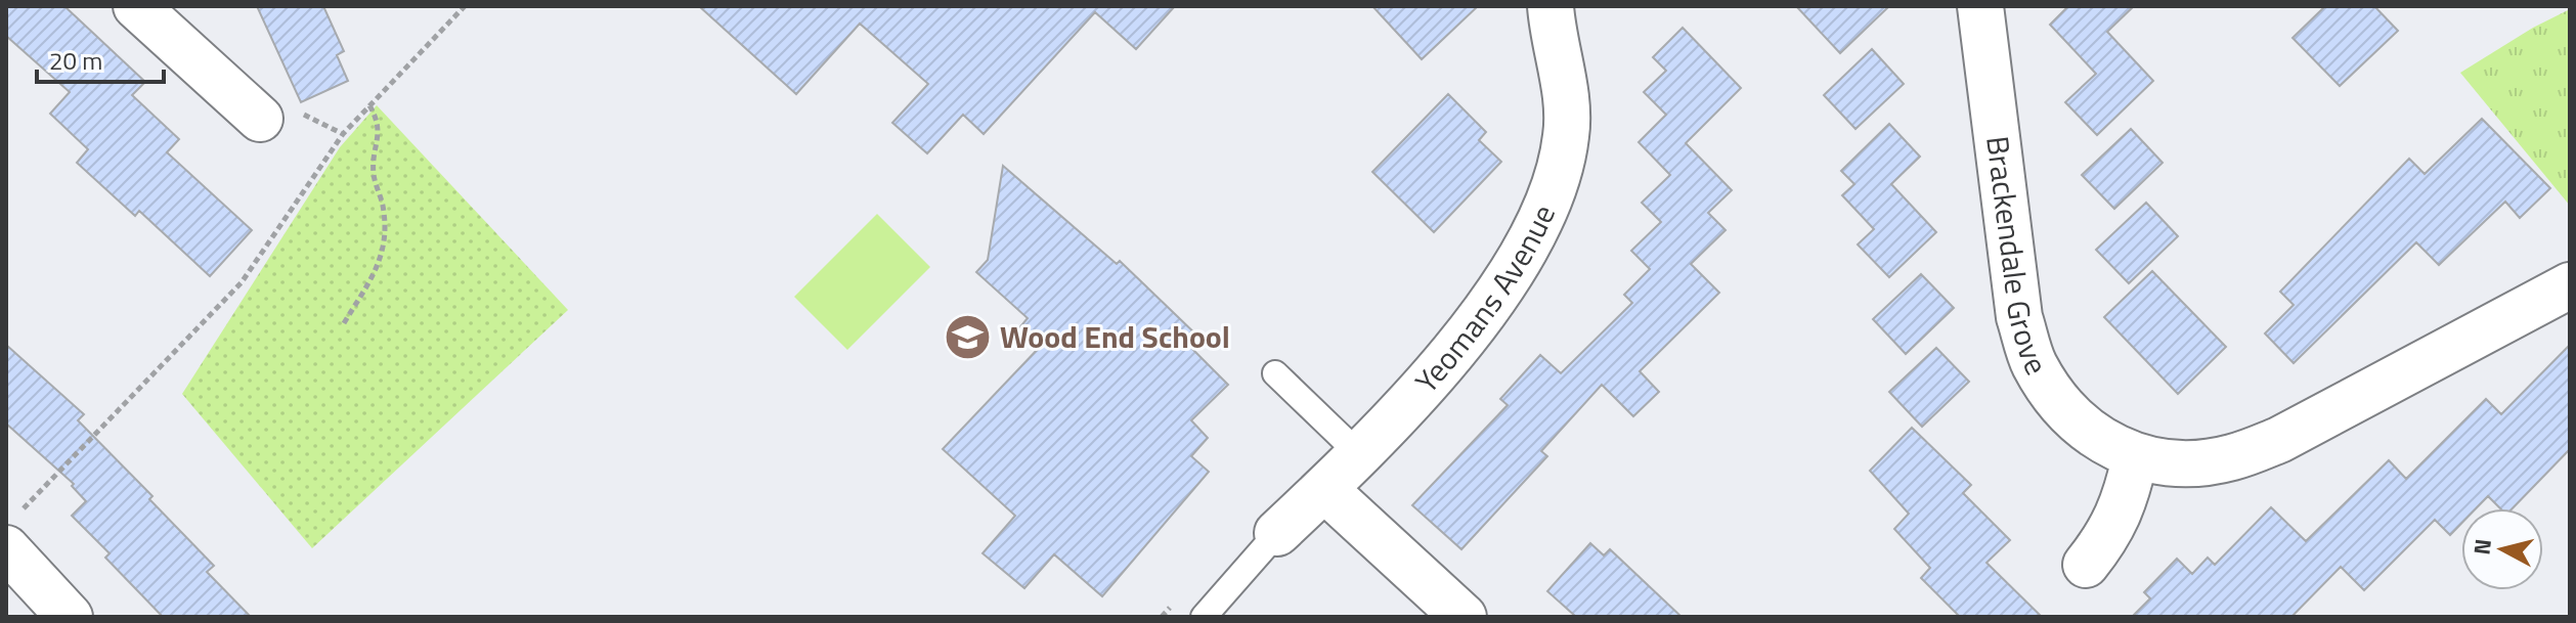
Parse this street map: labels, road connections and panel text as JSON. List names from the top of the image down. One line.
{"streets":{"street":["Brackendale Grove","Yeomans Avenue"]},"places":{"school or university":["Wood End School"]},"scale_bar":"20 m","north":"left"}
